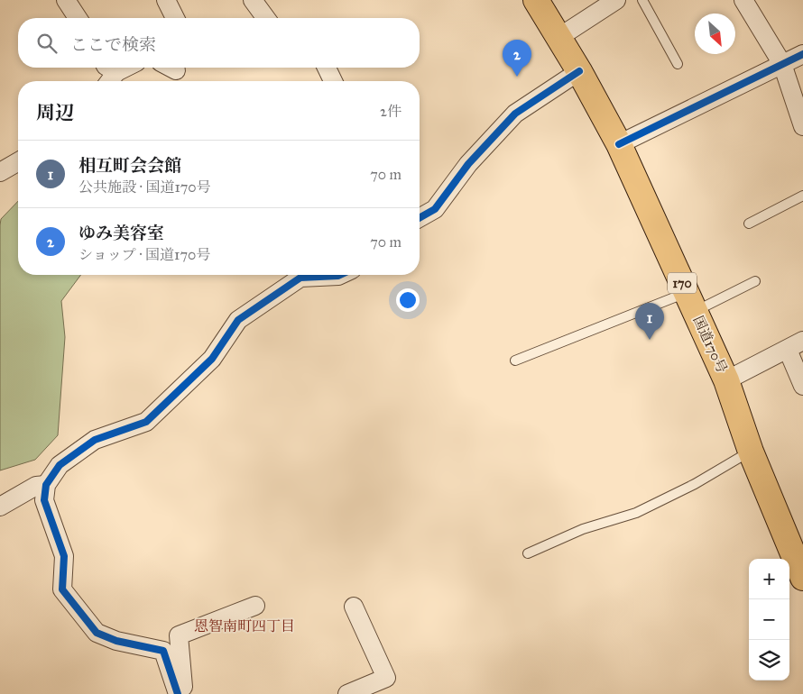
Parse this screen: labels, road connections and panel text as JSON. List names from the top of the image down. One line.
{"streets":{"highway":["170","国道170号"]},"districts":["恩智南町四丁目"],"north":"bottom right","page":{"search":"ここで検索","pins":["2","1"],"heading":["周辺","2件"],"list":[{"mark":"1","name":"相互町会会館","note":"公共施設 · 国道170号","value":"70 m"},{"mark":"2","name":"ゆみ美容室","note":"ショップ · 国道170号","value":"70 m"}],"map_buttons":["+","−"]}}
